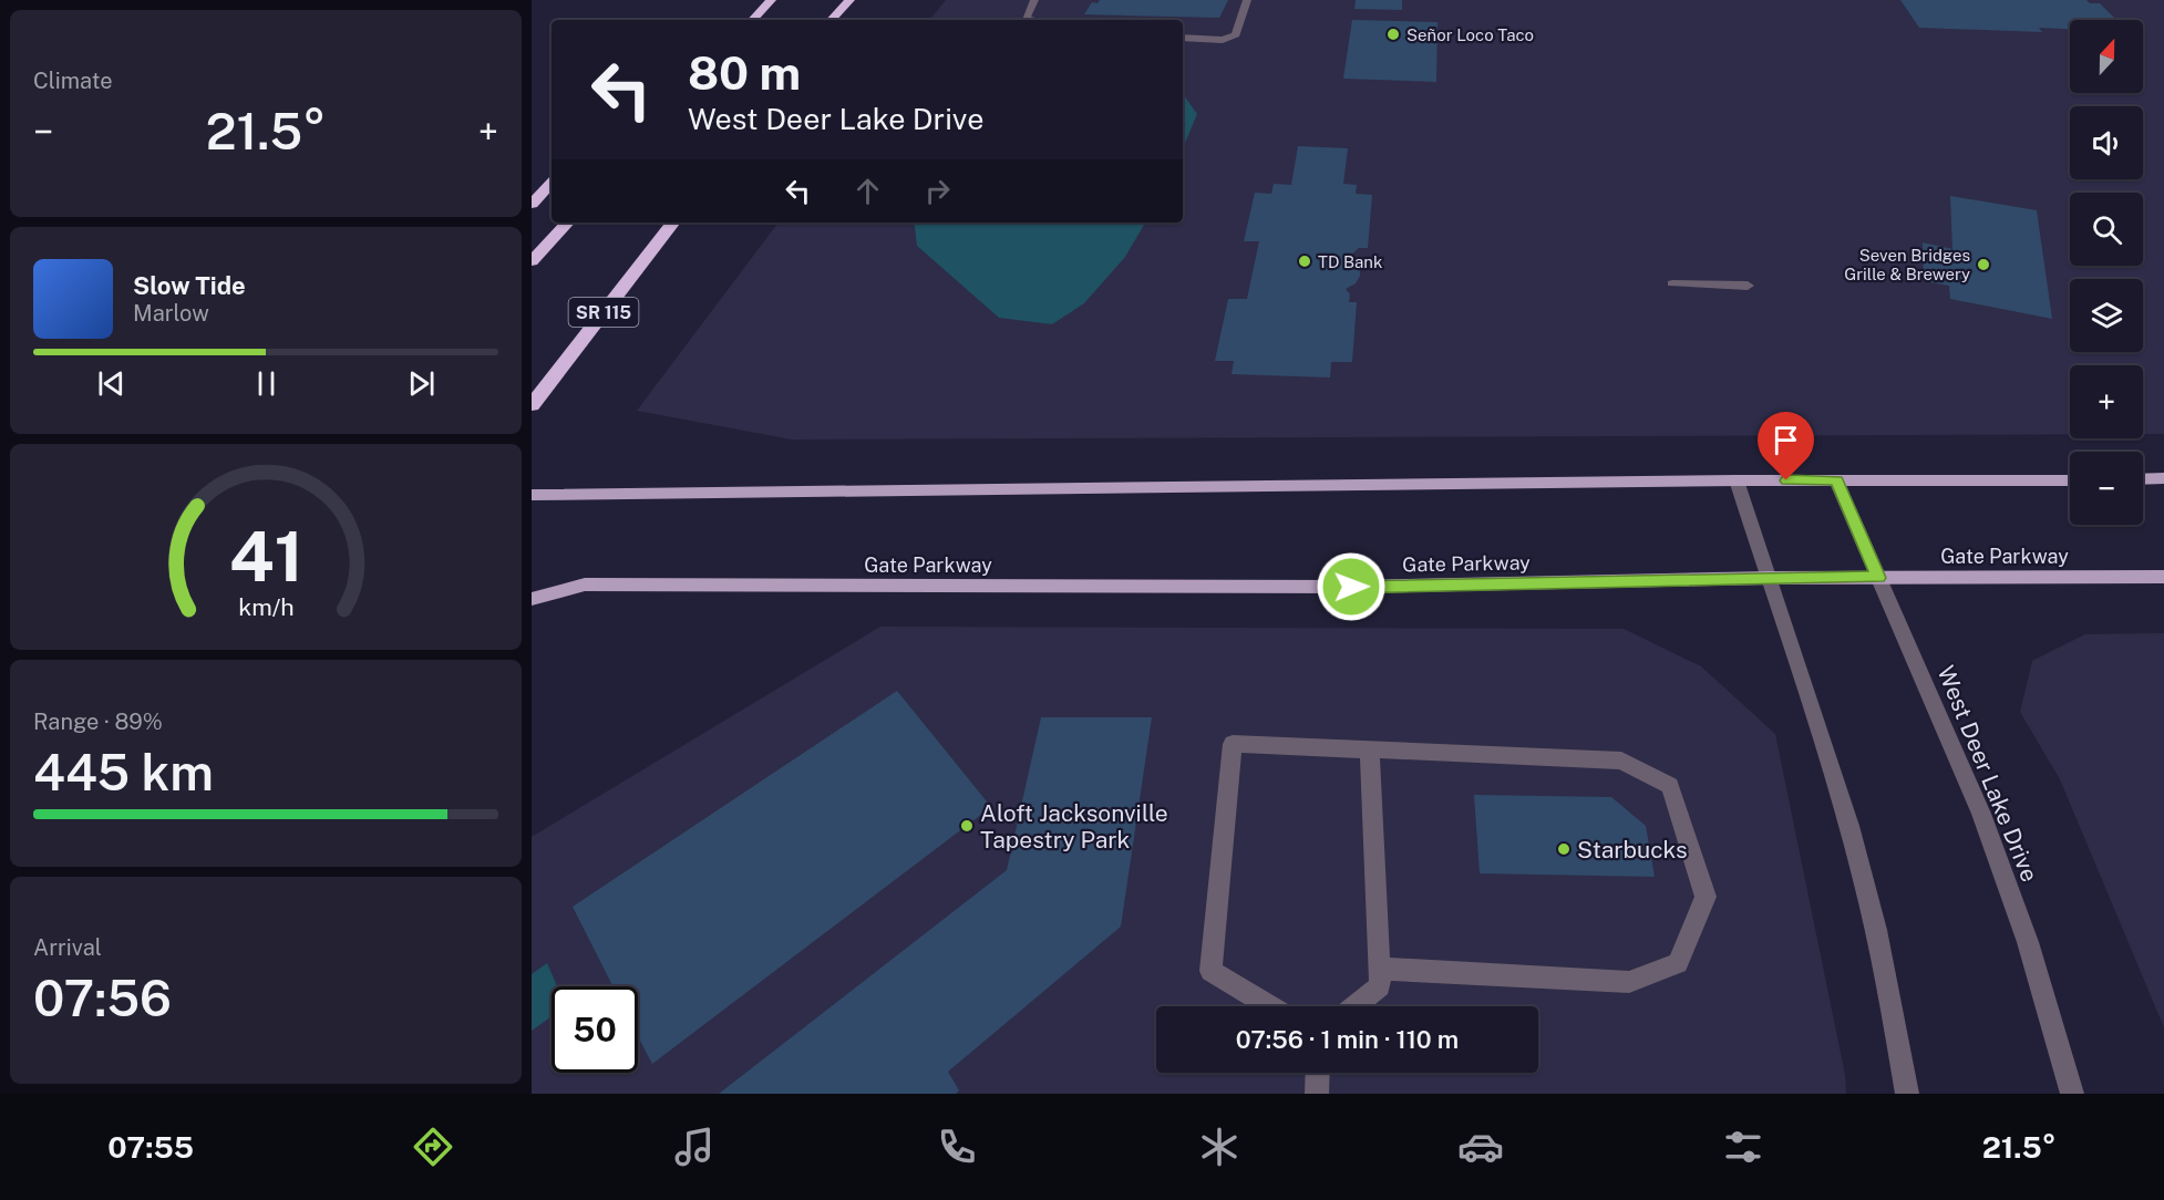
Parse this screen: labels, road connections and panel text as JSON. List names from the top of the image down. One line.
{"streets":{"highway":["SR 115"],"main road":["Gate Parkway"],"street":["West Deer Lake Drive"]},"crossings":[["Gate Parkway","West Deer Lake Drive"]],"places":["Señor Loco Taco","TD Bank","Seven Bridges Grille & Brewery","Aloft Jacksonville Tapestry Park","Starbucks"],"north":"top","page":{"tile":["Climate",["Range · 89%","445 km"],["Arrival","07:56"]],"map_buttons":["+","−"],"turn":["80 m","West Deer Lake Drive"],"heat":["−","21.5°","+"],"song":["Slow Tide","Marlow"],"limit":"50","trip":"07:56 · 1 min · 110 m","tabs":["07:55","21.5°"],"gauge":["41","km/h"]}}
